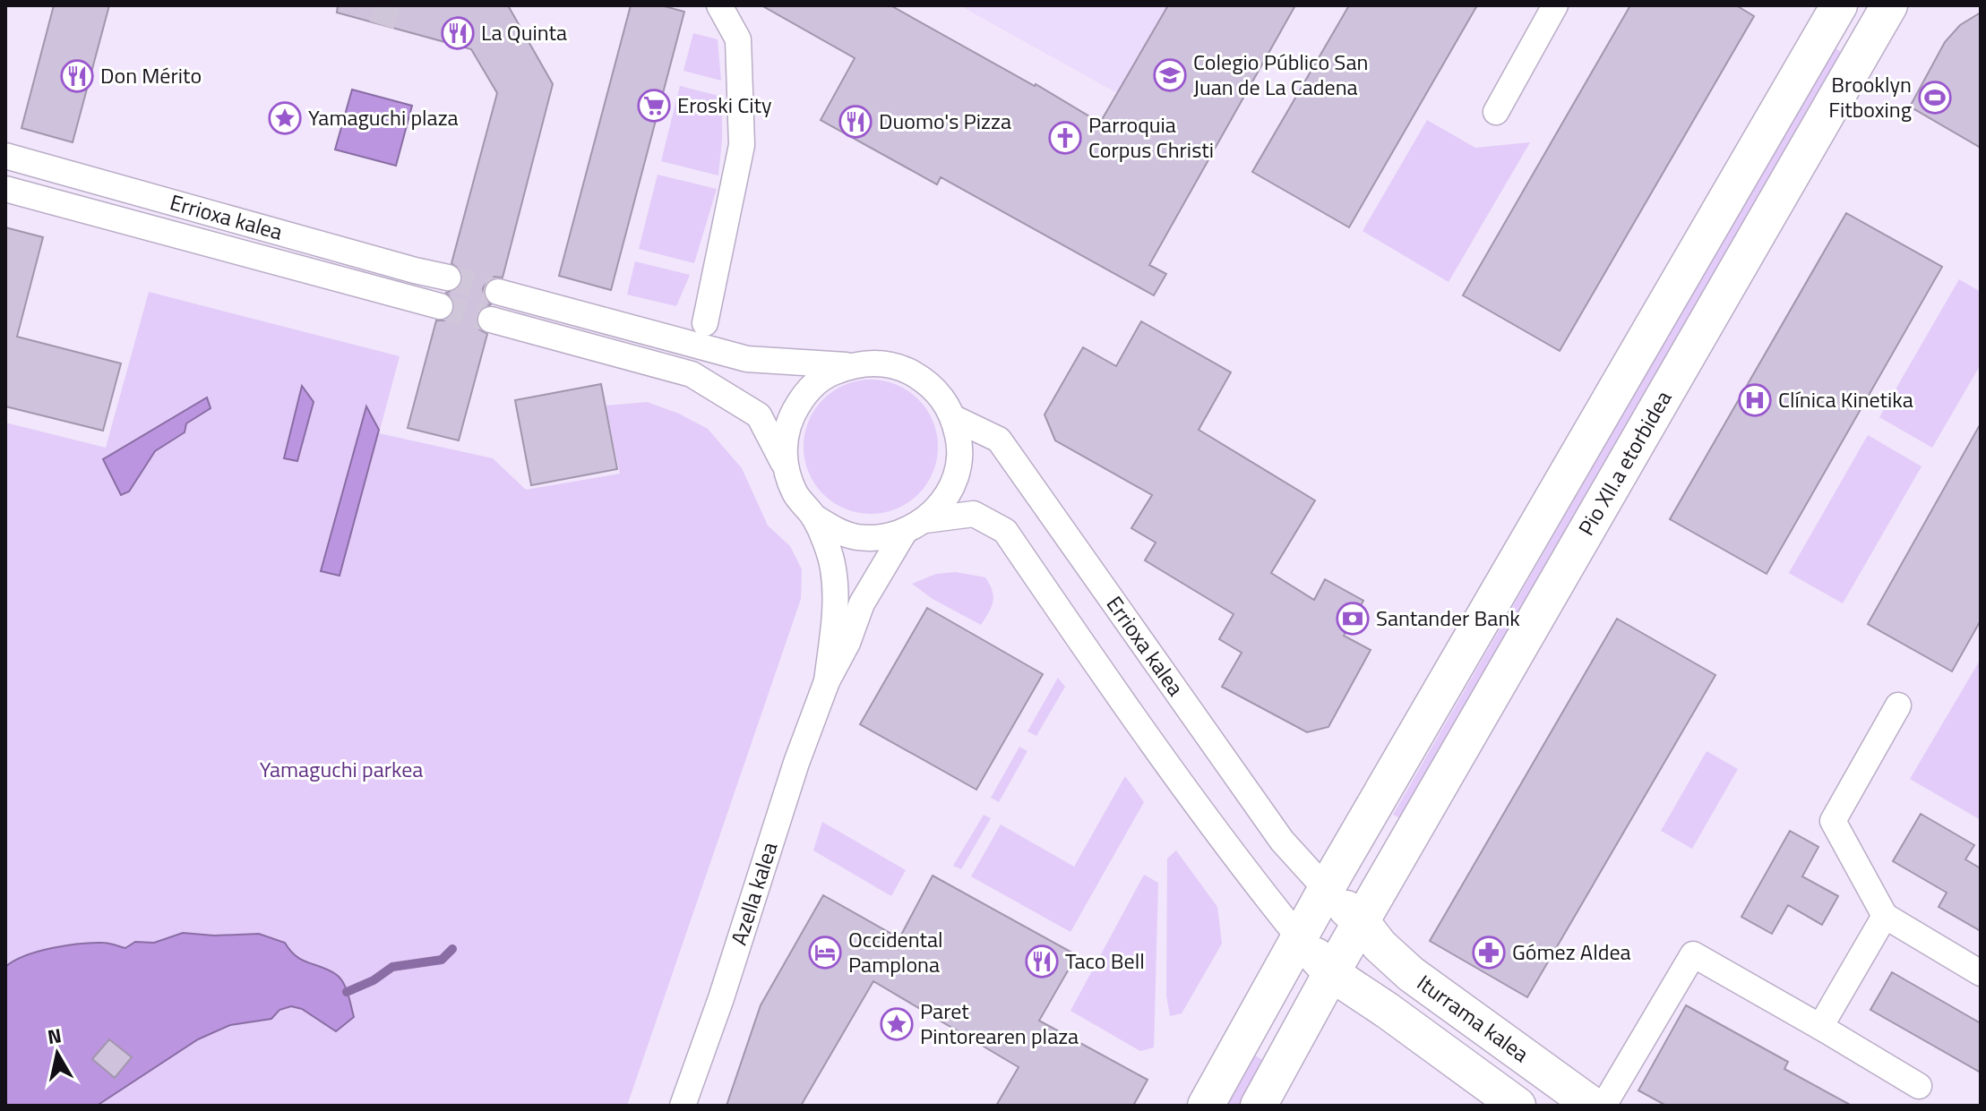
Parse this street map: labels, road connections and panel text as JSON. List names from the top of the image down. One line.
{"streets":{"main road":["Pio XII.a etorbidea","Iturrama kalea"],"street":["Errioxa kalea","Azella kalea"]},"crossings":[["Errioxa kalea","Azella kalea"],["Pio XII.a etorbidea","Iturrama kalea"]],"parks":["Yamaguchi parkea"],"places":{"restaurant":["La Quinta","Don Mérito","Duomo's Pizza","Taco Bell"],"school or university":["Colegio Público San Juan de La Cadena"],"sports":["Brooklyn Fitboxing"],"supermarket":["Eroski City"],"place":["Yamaguchi plaza","Paret Pintorearen plaza"],"church":["Parroquia Corpus Christi"],"hospital":["Clínica Kinetika"],"bank":["Santander Bank"],"hotel":["Occidental Pamplona"],"pharmacy":["Gómez Aldea"]},"north":"top"}
